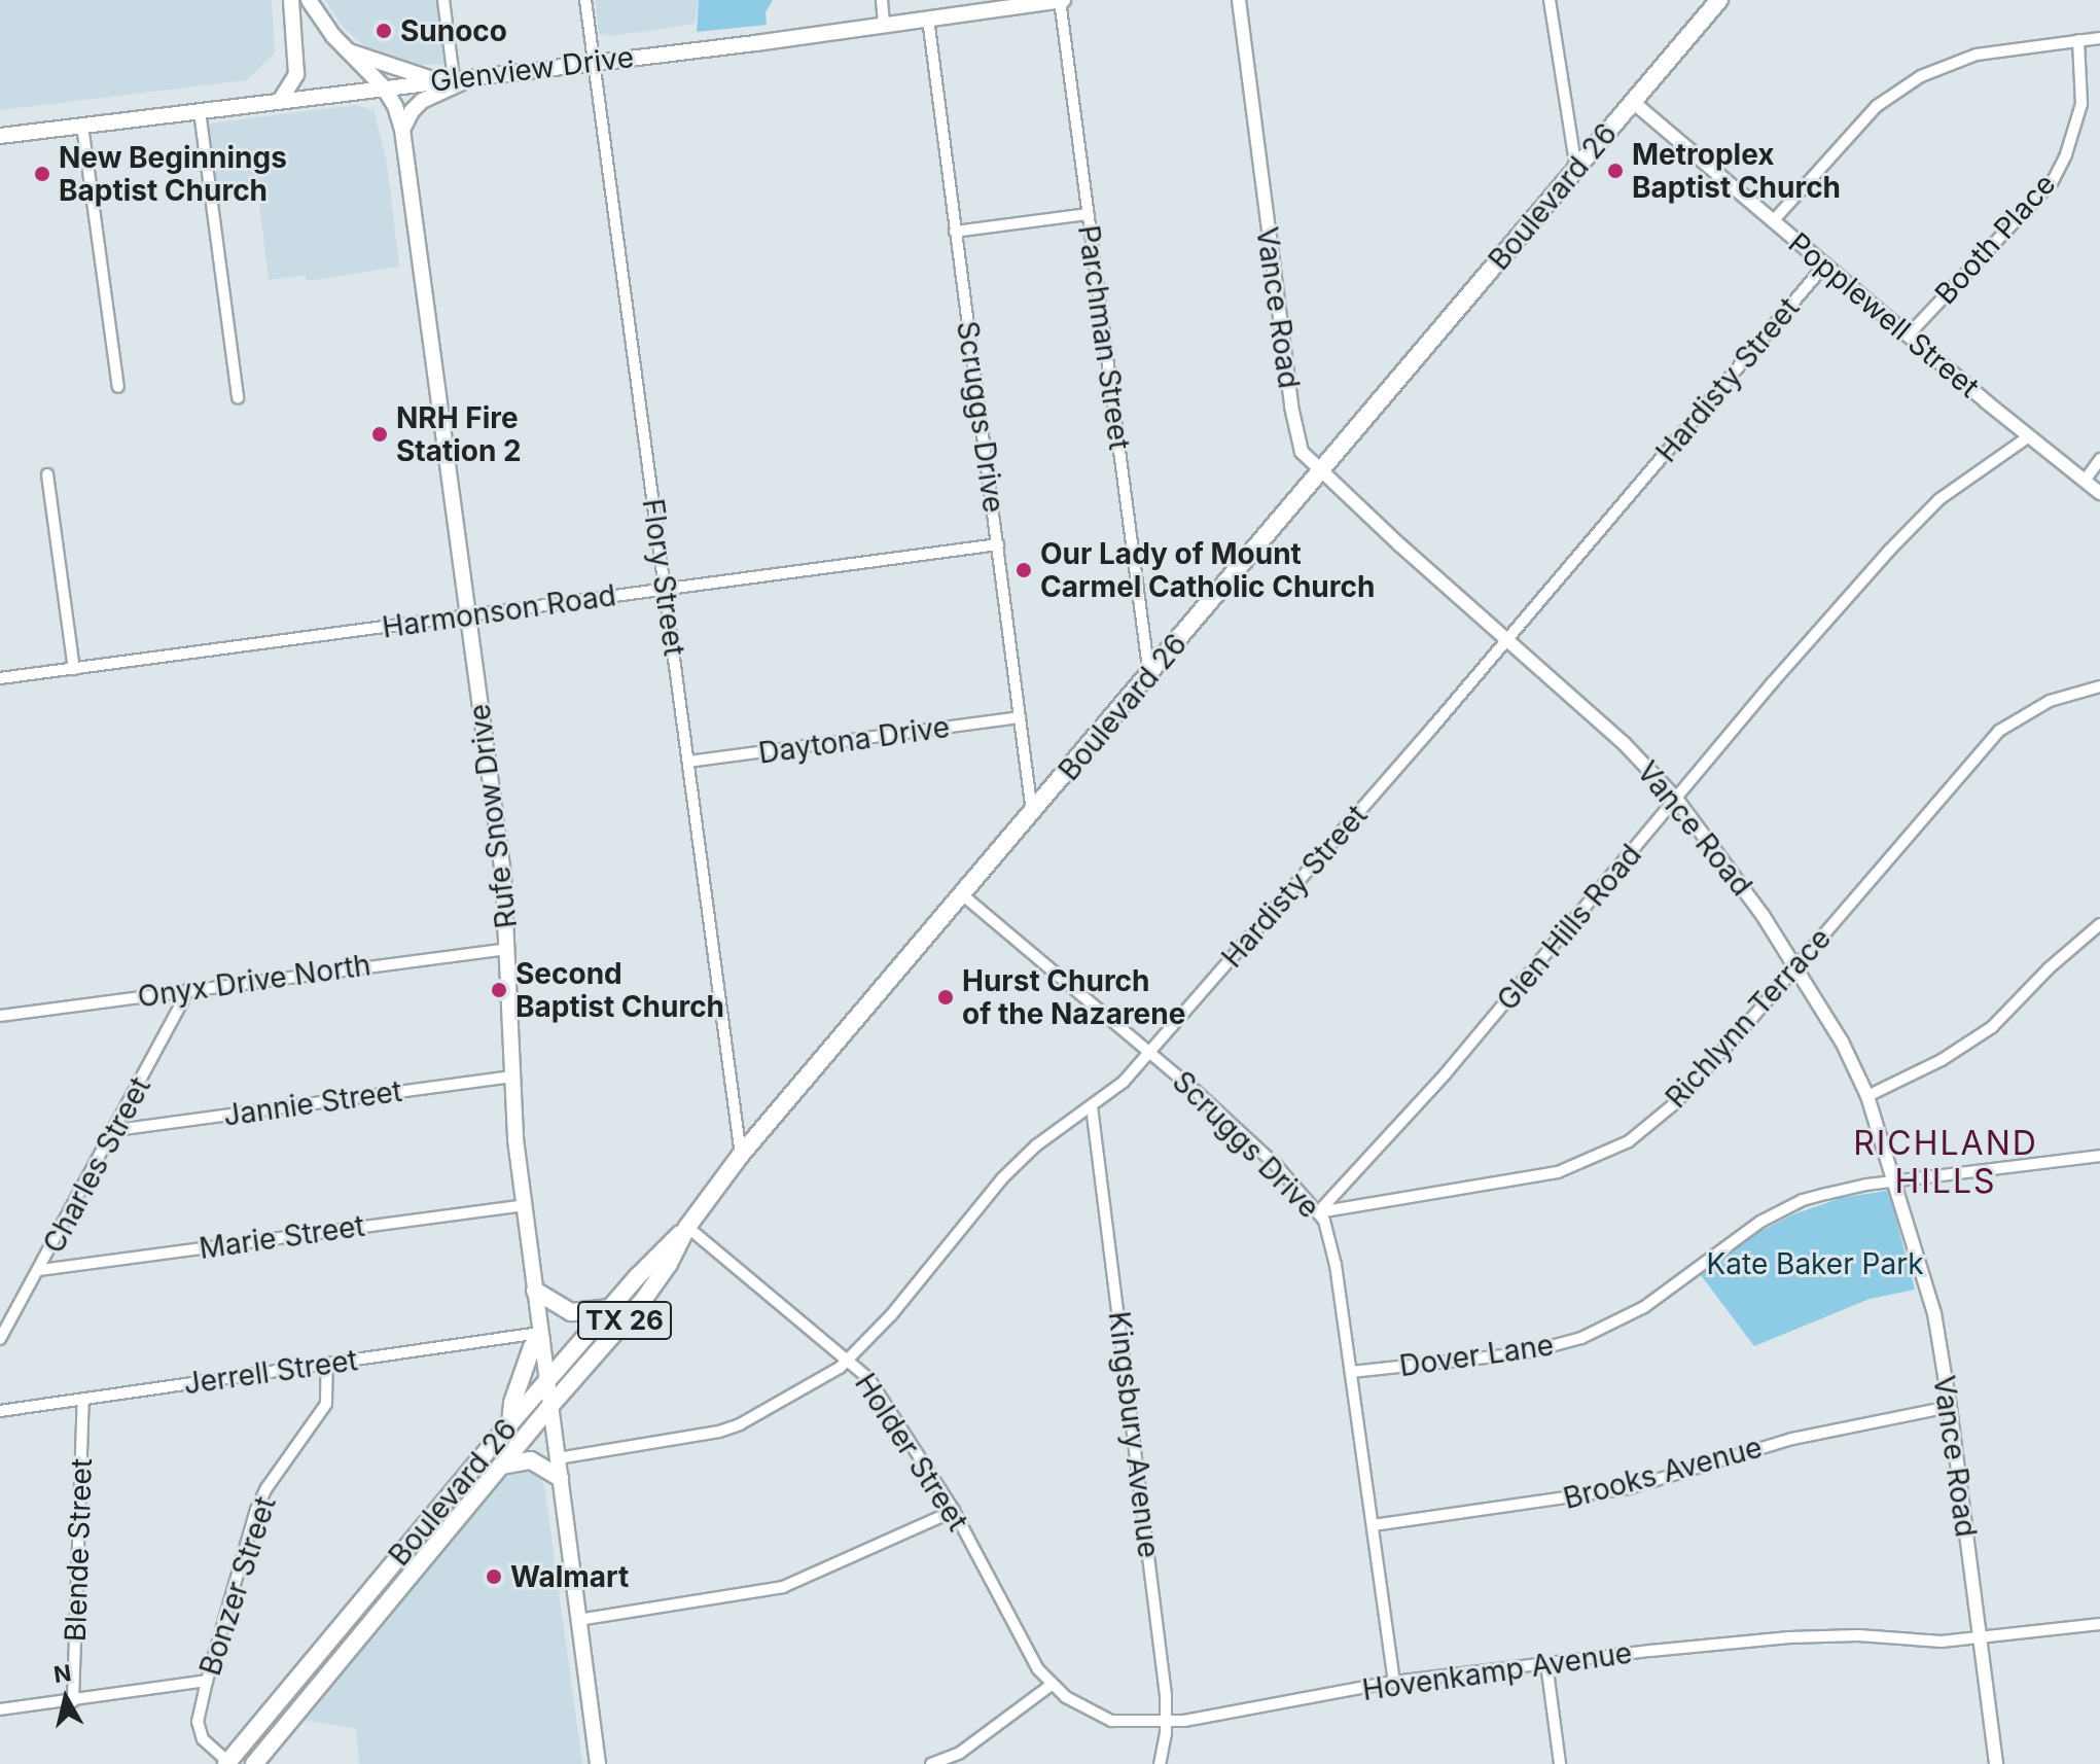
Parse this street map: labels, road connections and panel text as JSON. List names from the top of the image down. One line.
{"streets":{"main road":["Glenview Drive","Boulevard 26","Rufe Snow Drive","TX 26"],"street":["Booth Place","Vance Road","Popplewell Street","Parchman Street","Hardisty Street","Scruggs Drive","Flory Street","Harmonson Road","Daytona Drive","Glen Hills Road","Onyx Drive North","Richlynn Terrace","Jannie Street","Charles Street","Marie Street","Dover Lane","Jerrell Street","Kingsbury Avenue","Holder Street","Brooks Avenue","Blende Street","Bonzer Street","Hovenkamp Avenue"]},"crossings":[["Glenview Drive","Parchman Street"],["Glenview Drive","Scruggs Drive"],["Glenview Drive","Flory Street"],["Glenview Drive","Rufe Snow Drive"],["Boulevard 26","Vance Road"],["Boulevard 26","Popplewell Street"],["Boulevard 26","Parchman Street"],["Boulevard 26","Scruggs Drive"],["Boulevard 26","Flory Street"],["Boulevard 26","Rufe Snow Drive"],["Boulevard 26","Holder Street"],["Boulevard 26","Bonzer Street"],["Booth Place","Popplewell Street"],["Vance Road","Hardisty Street"],["Vance Road","Glen Hills Road"],["Vance Road","Richlynn Terrace"],["Vance Road","Dover Lane"],["Vance Road","Brooks Avenue"],["Vance Road","Hovenkamp Avenue"],["Popplewell Street","Hardisty Street"],["Popplewell Street","Glen Hills Road"],["Hardisty Street","Scruggs Drive"],["Hardisty Street","Rufe Snow Drive"],["Hardisty Street","Kingsbury Avenue"],["Hardisty Street","Holder Street"],["Scruggs Drive","Harmonson Road"],["Scruggs Drive","Daytona Drive"],["Scruggs Drive","Glen Hills Road"],["Scruggs Drive","Richlynn Terrace"],["Scruggs Drive","Dover Lane"],["Scruggs Drive","Brooks Avenue"],["Scruggs Drive","Hovenkamp Avenue"],["Flory Street","Harmonson Road"],["Flory Street","Daytona Drive"],["Harmonson Road","Rufe Snow Drive"],["Rufe Snow Drive","Onyx Drive North"],["Rufe Snow Drive","Jannie Street"],["Rufe Snow Drive","Marie Street"],["Rufe Snow Drive","Jerrell Street"],["Glen Hills Road","Richlynn Terrace"],["Onyx Drive North","Charles Street"],["Jannie Street","Charles Street"],["Charles Street","Marie Street"],["Jerrell Street","Blende Street"],["Jerrell Street","Bonzer Street"],["Kingsbury Avenue","Hovenkamp Avenue"],["Holder Street","Hovenkamp Avenue"]],"districts":["RICHLAND HILLS"],"parks":["Kate Baker Park"],"places":["Sunoco","Metroplex Baptist Church","New Beginnings Baptist Church","NRH Fire Station 2","Our Lady of Mount Carmel Catholic Church","Second Baptist Church","Hurst Church of the Nazarene","Walmart"],"north":"top"}
